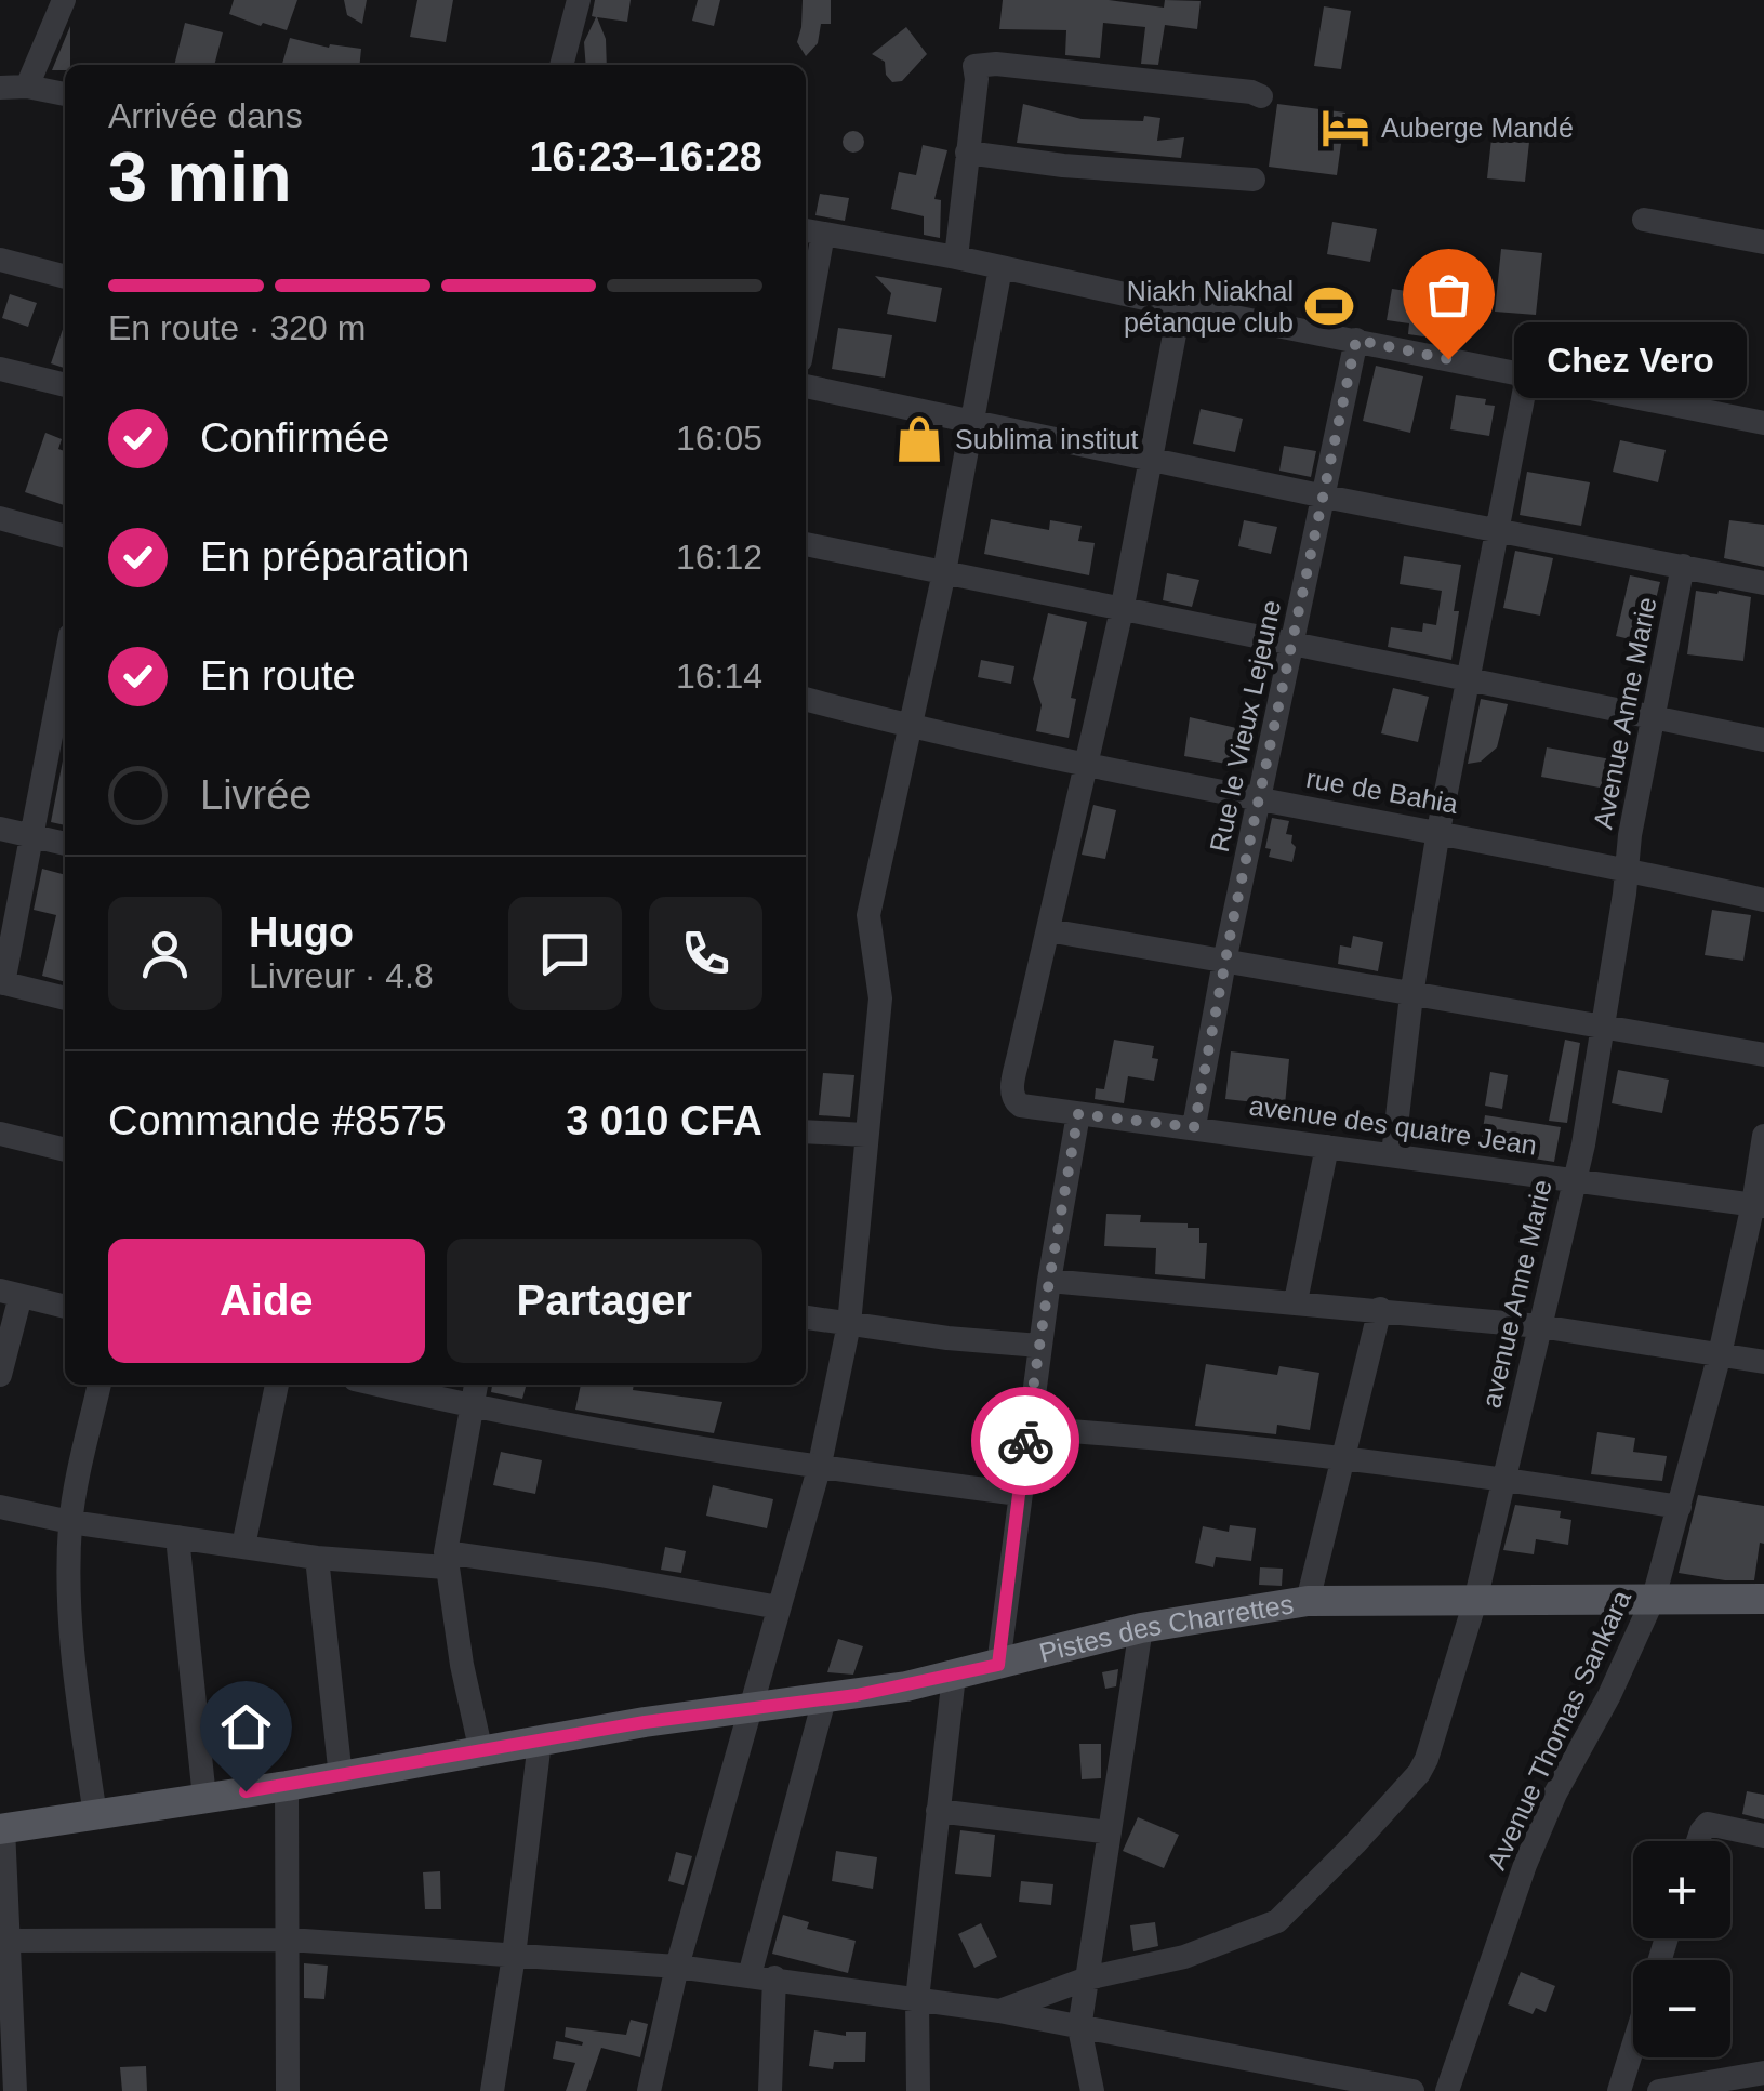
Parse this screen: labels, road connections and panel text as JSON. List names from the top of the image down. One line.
{"streets":{"main road":["Pistes des Charrettes"],"street":["Avenue Anne Marie","Rue le Vieux Lejeune","rue de Bahia","avenue des quatre Jean","avenue Anne Marie","Avenue Thomas Sankara"]},"crossings":[["Avenue Anne Marie","rue de Bahia"],["Avenue Anne Marie","avenue Anne Marie"],["Rue le Vieux Lejeune","rue de Bahia"],["Rue le Vieux Lejeune","avenue des quatre Jean"],["rue de Bahia","avenue Anne Marie"],["avenue des quatre Jean","avenue Anne Marie"],["avenue des quatre Jean","Avenue Thomas Sankara"],["avenue Anne Marie","Pistes des Charrettes"],["Pistes des Charrettes","Avenue Thomas Sankara"]],"places":{"hotel":["Auberge Mandé"],"sports":["Niakh Niakhal pétanque club"],"other":["Chez Vero"],"shop":["Sublima institut"]},"page":{"heading":["3 min","Arrivée dans","16:23–16:28"],"panel":["Hugo","Livreur · 4.8","Commande #8575","3 010 CFA"],"bar":"En route · 320 m","bubble":"Chez Vero","list":[["Confirmée","16:05"],["En préparation","16:12"],["En route","16:14"],"Livrée"],"buttons":["Aide","Partager"],"map_buttons":["+","−"]}}
